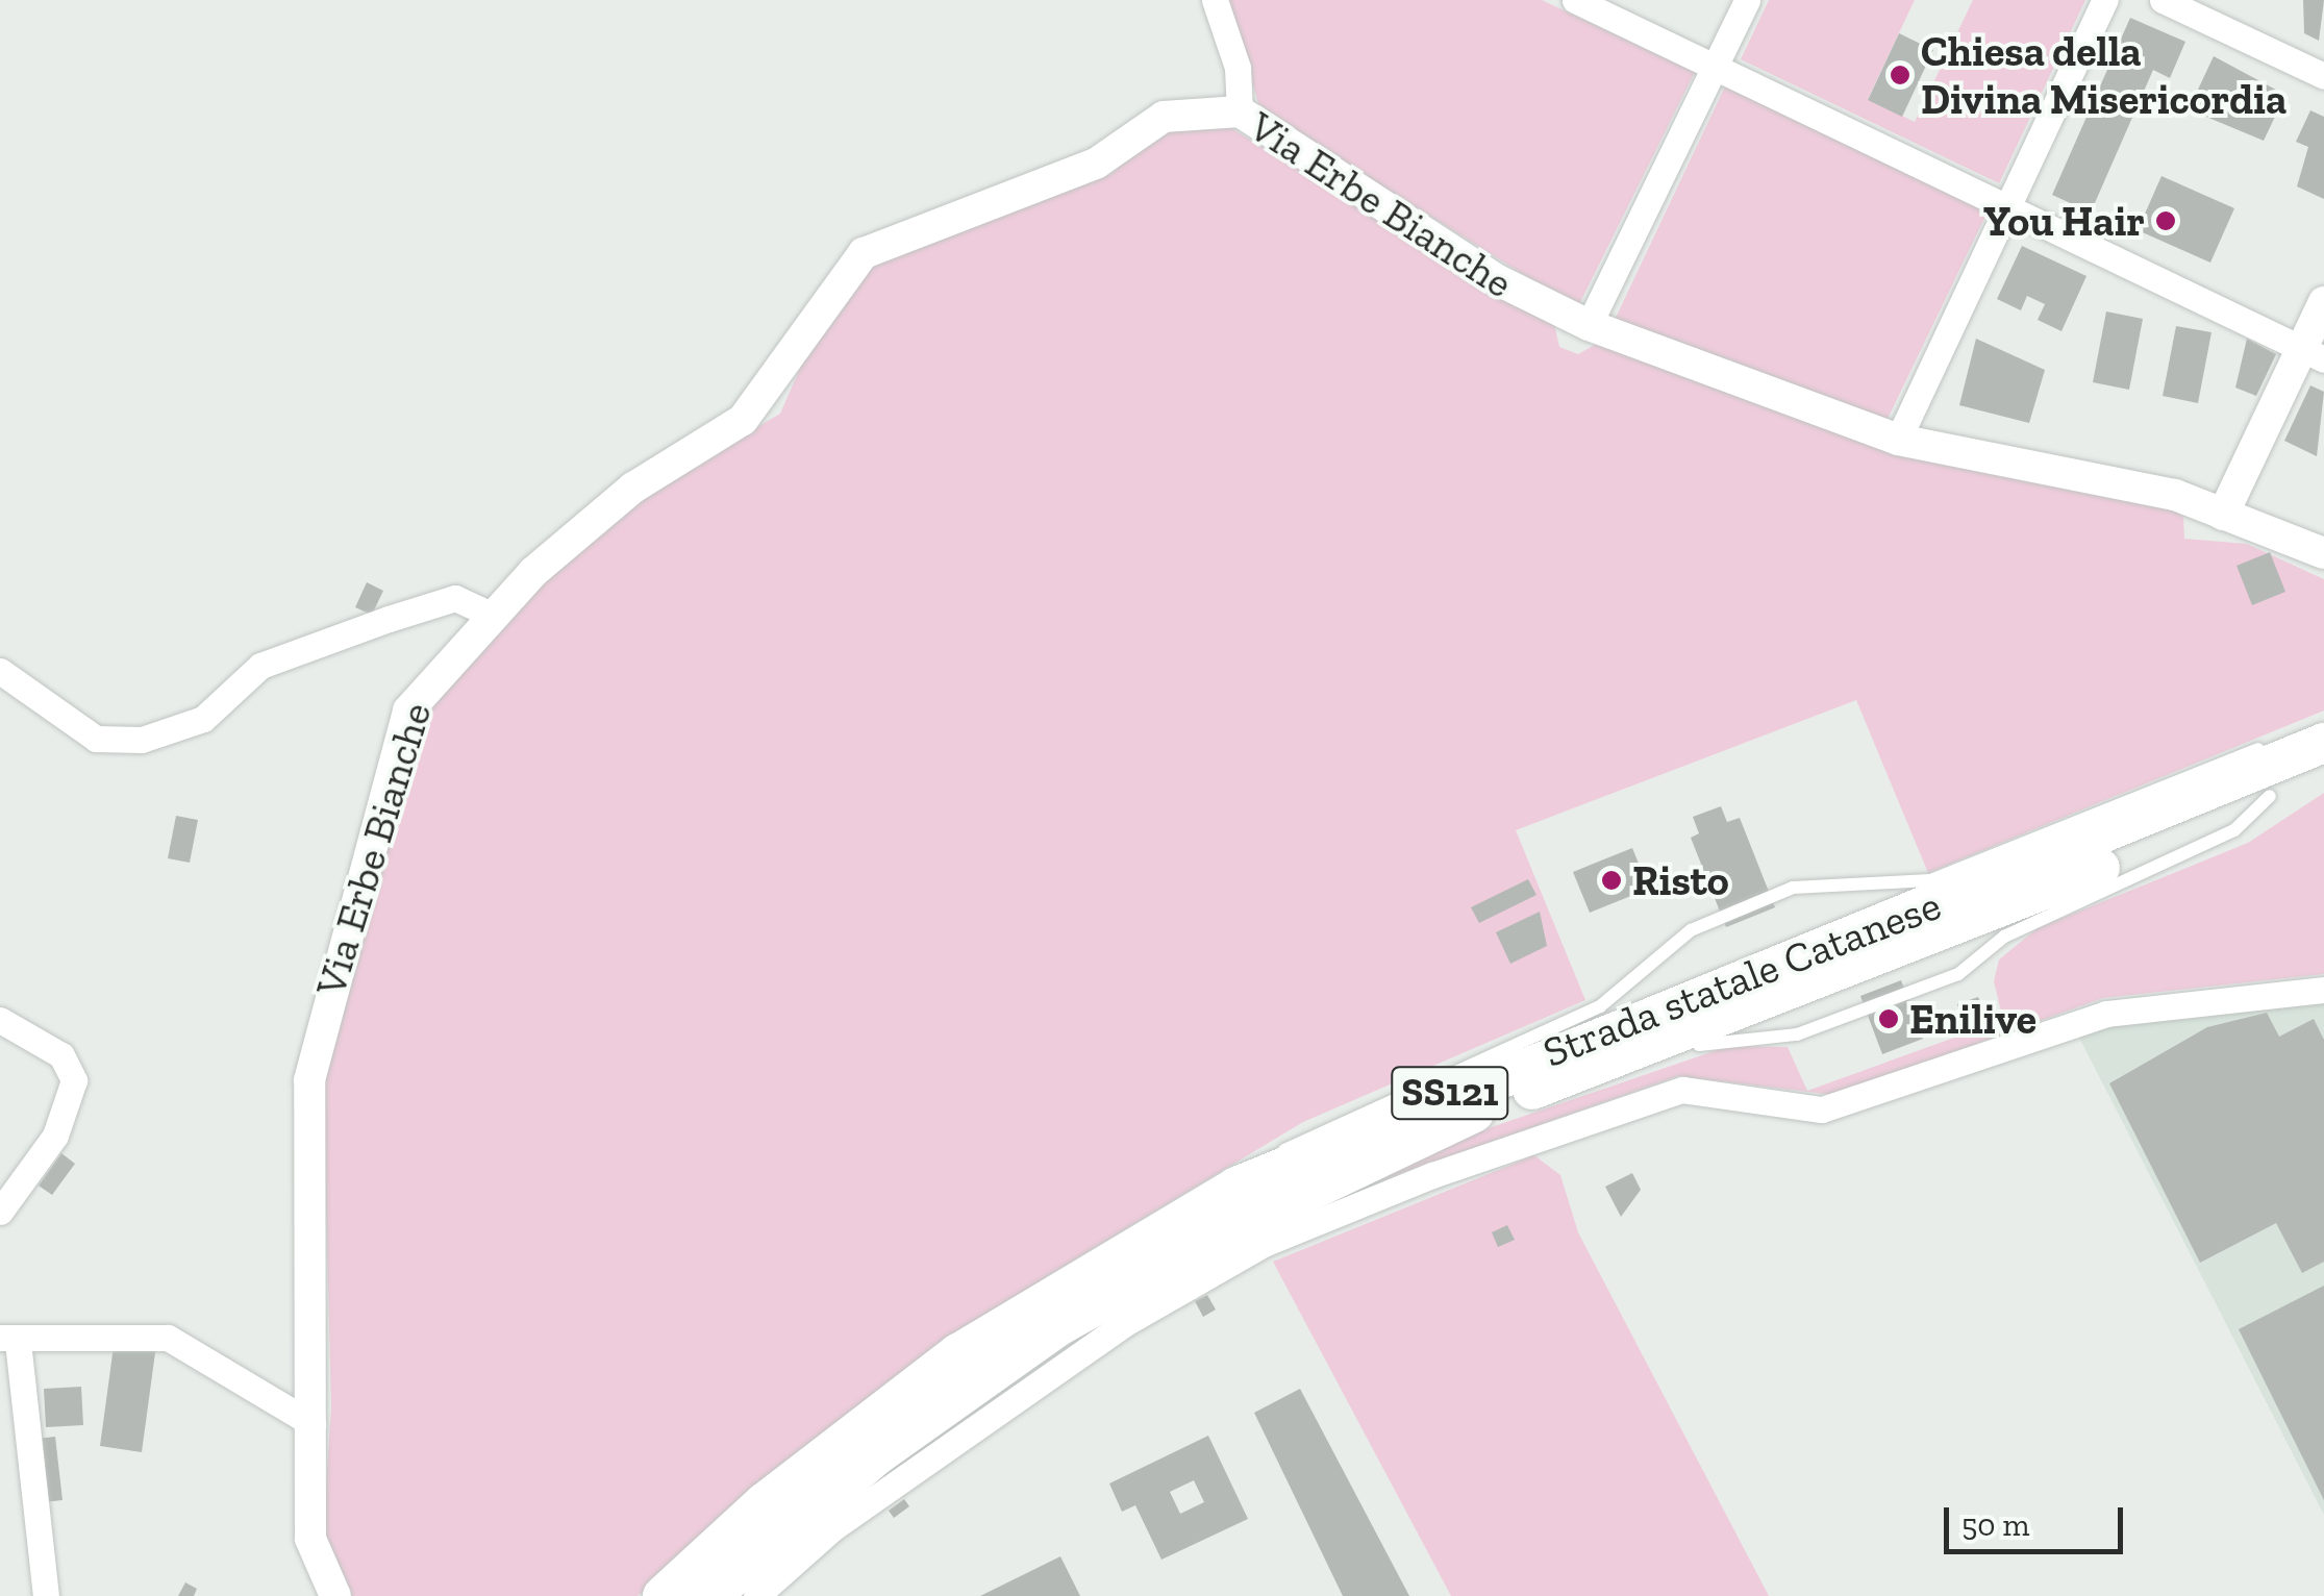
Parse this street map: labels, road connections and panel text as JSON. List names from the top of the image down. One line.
{"streets":{"main road":["Strada statale Catanese","SS121"],"street":["Via Erbe Bianche"]},"places":["Chiesa della Divina Misericordia","You Hair","Risto","Enilive"],"scale_bar":"50 m"}
